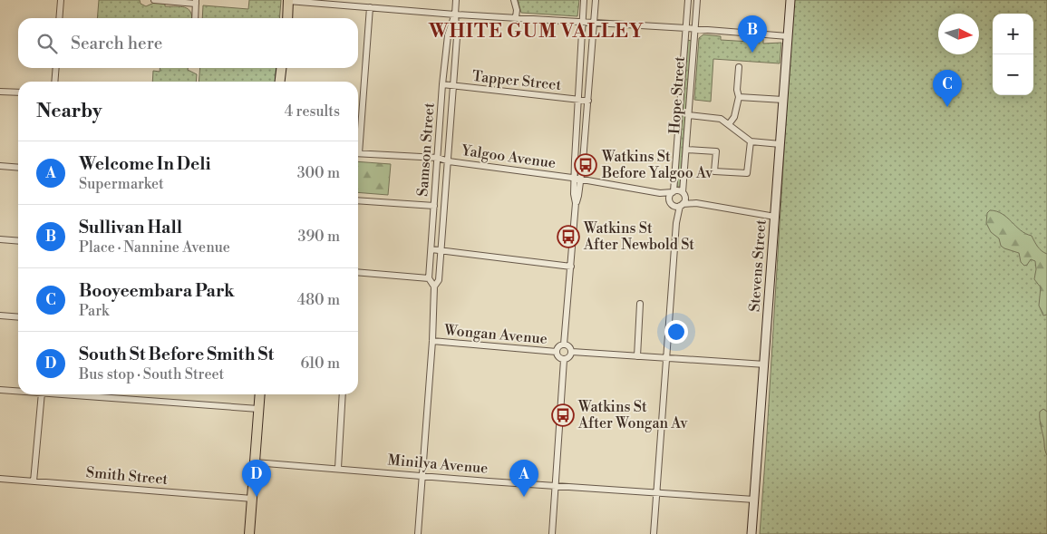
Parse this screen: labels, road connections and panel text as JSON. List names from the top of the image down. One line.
{"streets":{"street":["Tapper Street","Hope Street","Samson Street","Yalgoo Avenue","Stevens Street","Wongan Avenue","Minilya Avenue","Smith Street"]},"crossings":[["Tapper Street","Samson Street"],["Hope Street","Yalgoo Avenue"],["Hope Street","Minilya Avenue"],["Samson Street","Yalgoo Avenue"],["Samson Street","Wongan Avenue"],["Samson Street","Minilya Avenue"],["Stevens Street","Minilya Avenue"]],"districts":["WHITE GUM VALLEY"],"places":{"bus stop":["Watkins St Before Yalgoo Av","Watkins St After Newbold St","Watkins St After Wongan Av"]},"north":"right","page":{"map_buttons":["+","−"],"pins":["B","C","A","D"],"search":"Search here","heading":["Nearby","4 results"],"list":[{"mark":"A","name":"Welcome In Deli","note":"Supermarket","value":"300 m"},{"mark":"B","name":"Sullivan Hall","note":"Place · Nannine Avenue","value":"390 m"},{"mark":"C","name":"Booyeembara Park","note":"Park","value":"480 m"},{"mark":"D","name":"South St Before Smith St","note":"Bus stop · South Street","value":"610 m"}]}}
